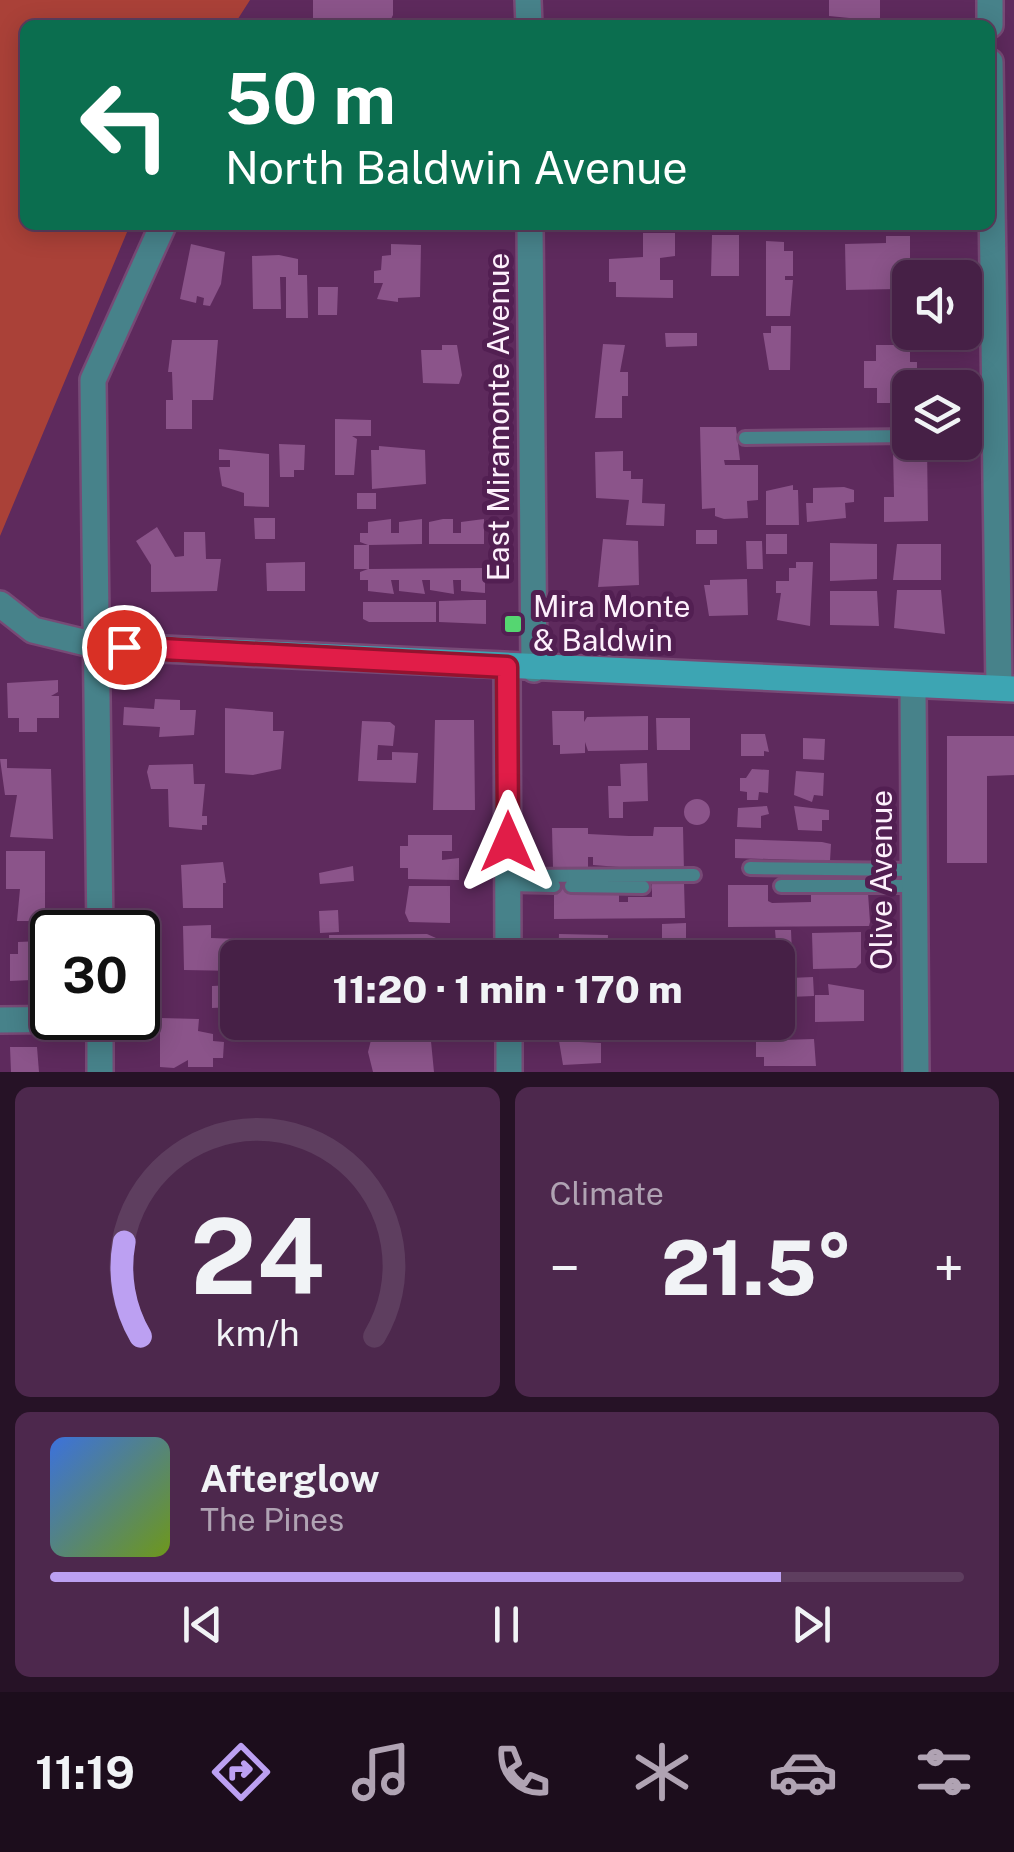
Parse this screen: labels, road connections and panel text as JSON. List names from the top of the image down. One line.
{"streets":{"street":["East Miramonte Avenue","Olive Avenue"]},"places":{"transit":["Mira Monte & Baldwin"]},"page":{"turn":["50 m","North Baldwin Avenue"],"limit":"30","trip":"11:20 · 1 min · 170 m","tile":"Climate","heat":["−","21.5°","+"],"song":["Afterglow","The Pines"],"tabs":"11:19","gauge":["24","km/h"]}}
